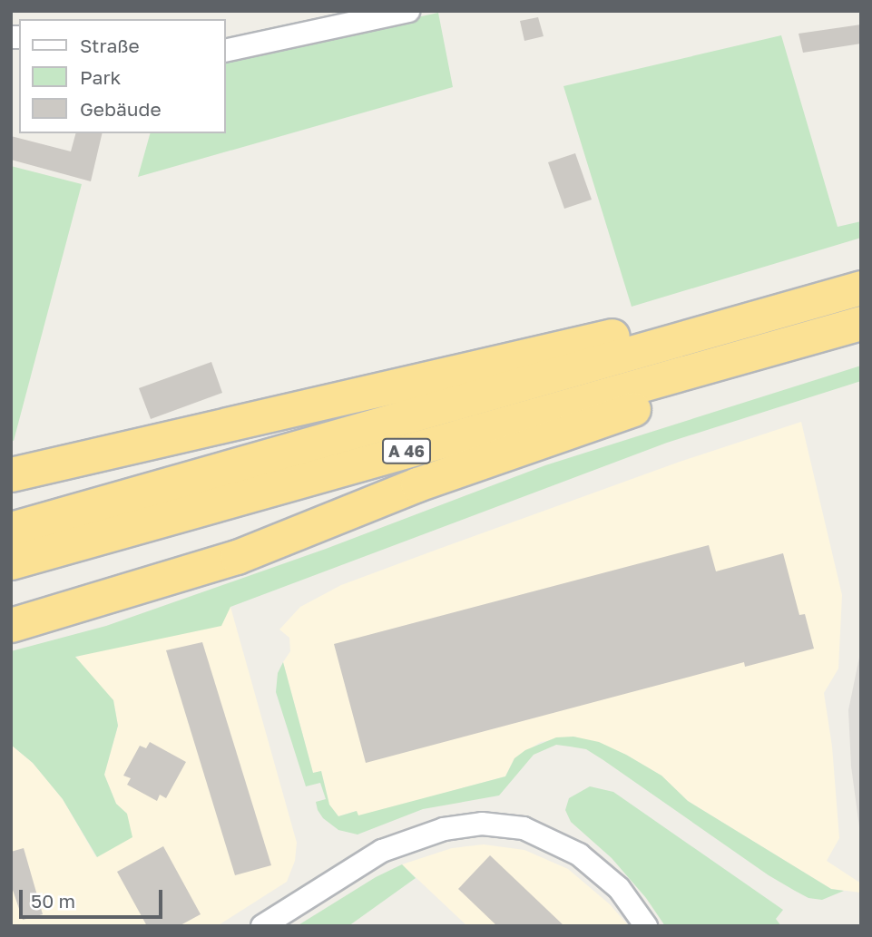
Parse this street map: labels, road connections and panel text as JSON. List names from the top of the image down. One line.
{"streets":{"highway":["A 46"]},"legend":["Straße","Park","Gebäude"],"scale_bar":"50 m"}
